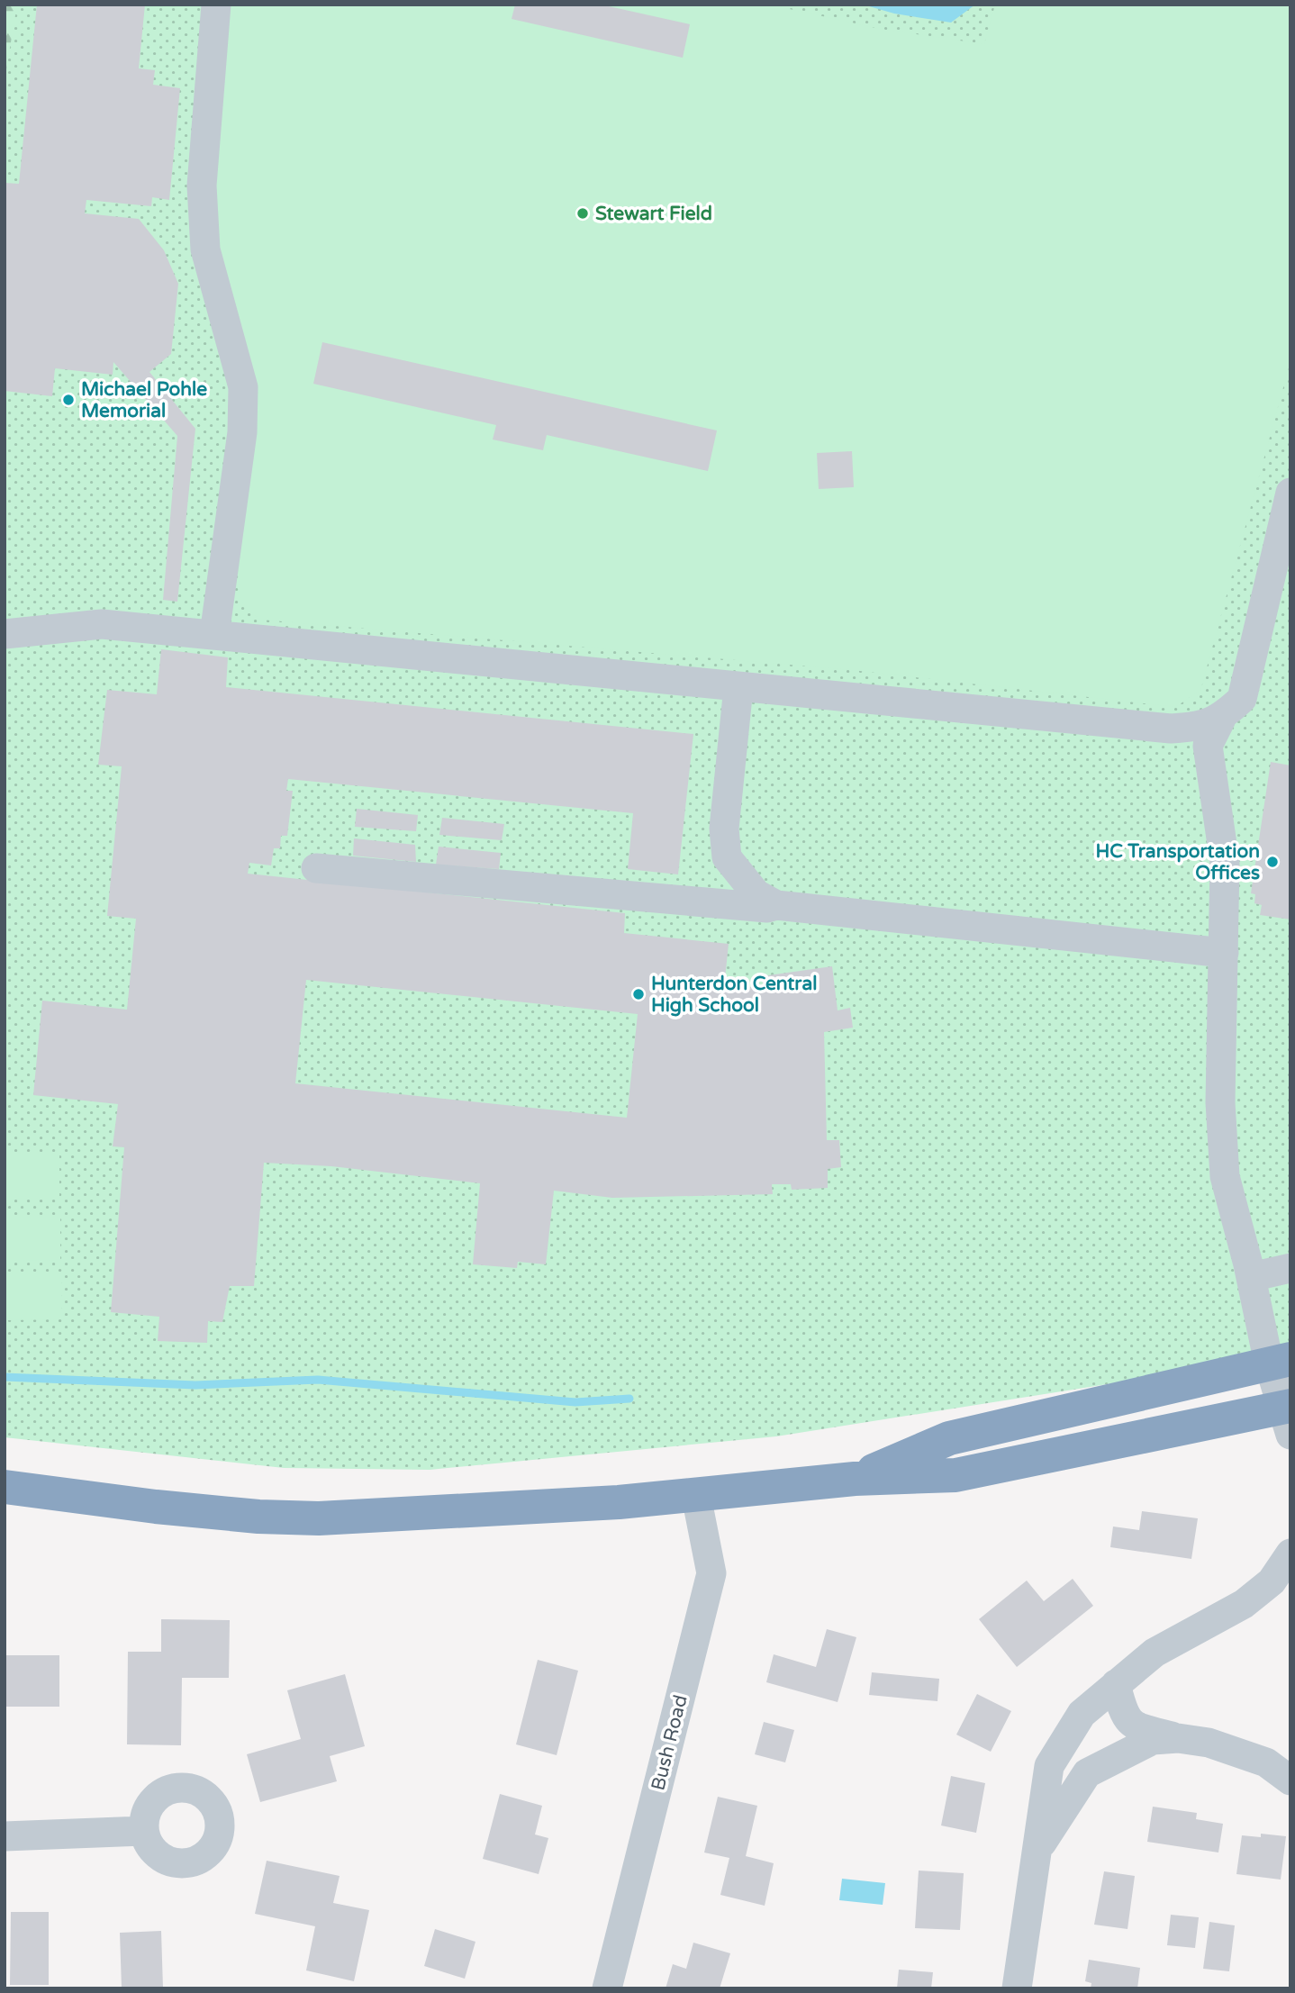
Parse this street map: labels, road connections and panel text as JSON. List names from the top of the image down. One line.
{"streets":{"street":["Bush Road"]},"places":["Stewart Field","Michael Pohle Memorial","HC Transportation Offices","Hunterdon Central High School"]}
